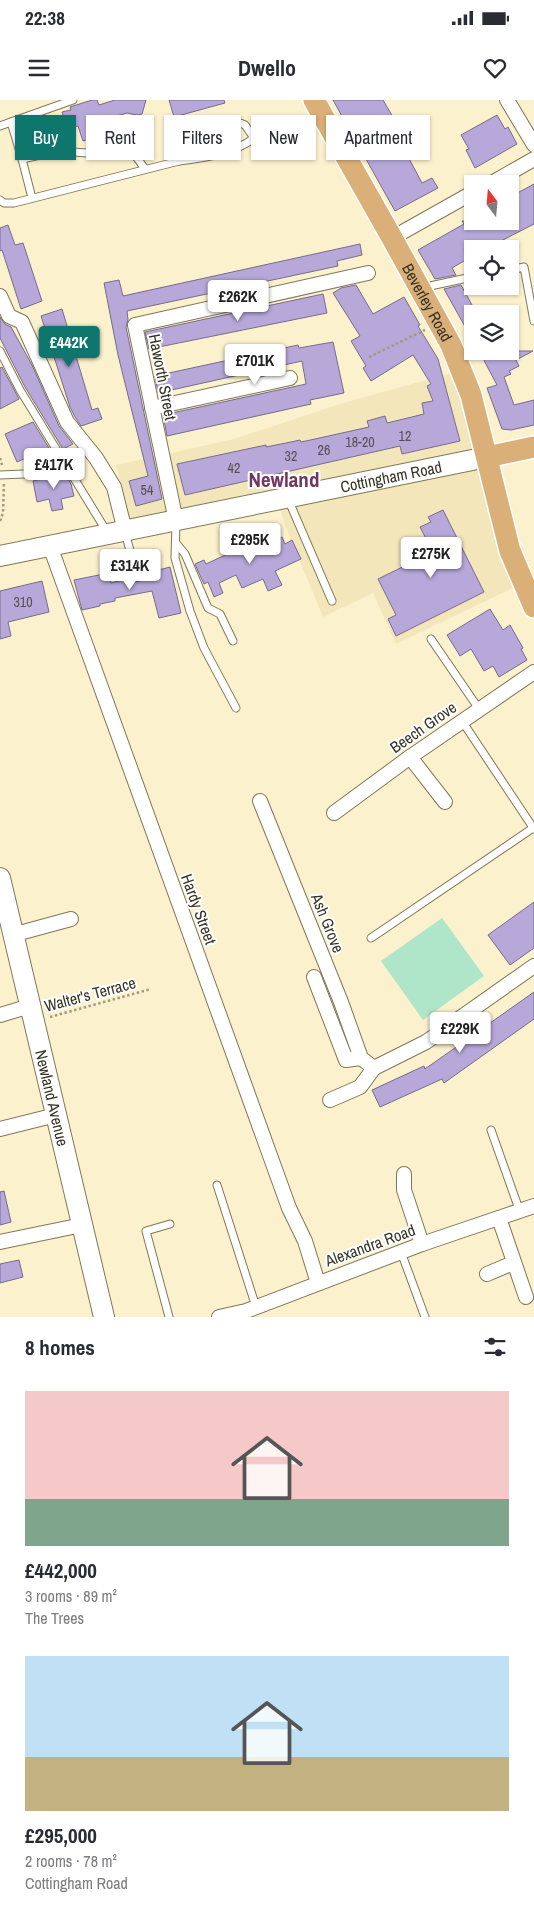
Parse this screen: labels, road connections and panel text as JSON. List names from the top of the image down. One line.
{"streets":{"main road":["Beverley Road","Cottingham Road","Newland Avenue"],"street":["Haworth Street","Beech Grove","Hardy Street","Ash Grove","Alexandra Road"],"path":["Walter's Terrace"]},"crossings":[["Beverley Road","Cottingham Road"],["Haworth Street","Cottingham Road"],["Cottingham Road","Hardy Street"],["Hardy Street","Alexandra Road"],["Walter's Terrace","Newland Avenue"]],"districts":["Newland"],"house_numbers":["12","18-20","26","32","42","54","310"],"north":"top","page":{"status":"22:38","header":"Dwello","chip":["Buy","Rent","Filters","New","Apartment"],"price":["£262K","£442K","£701K","£417K","£295K","£275K","£314K","£229K"],"heading":"8 homes","list":[{"name":"£442,000","note":"3 rooms · 89 m² · The Trees"},{"name":"£295,000","note":"2 rooms · 78 m² · Cottingham Road"}]}}
